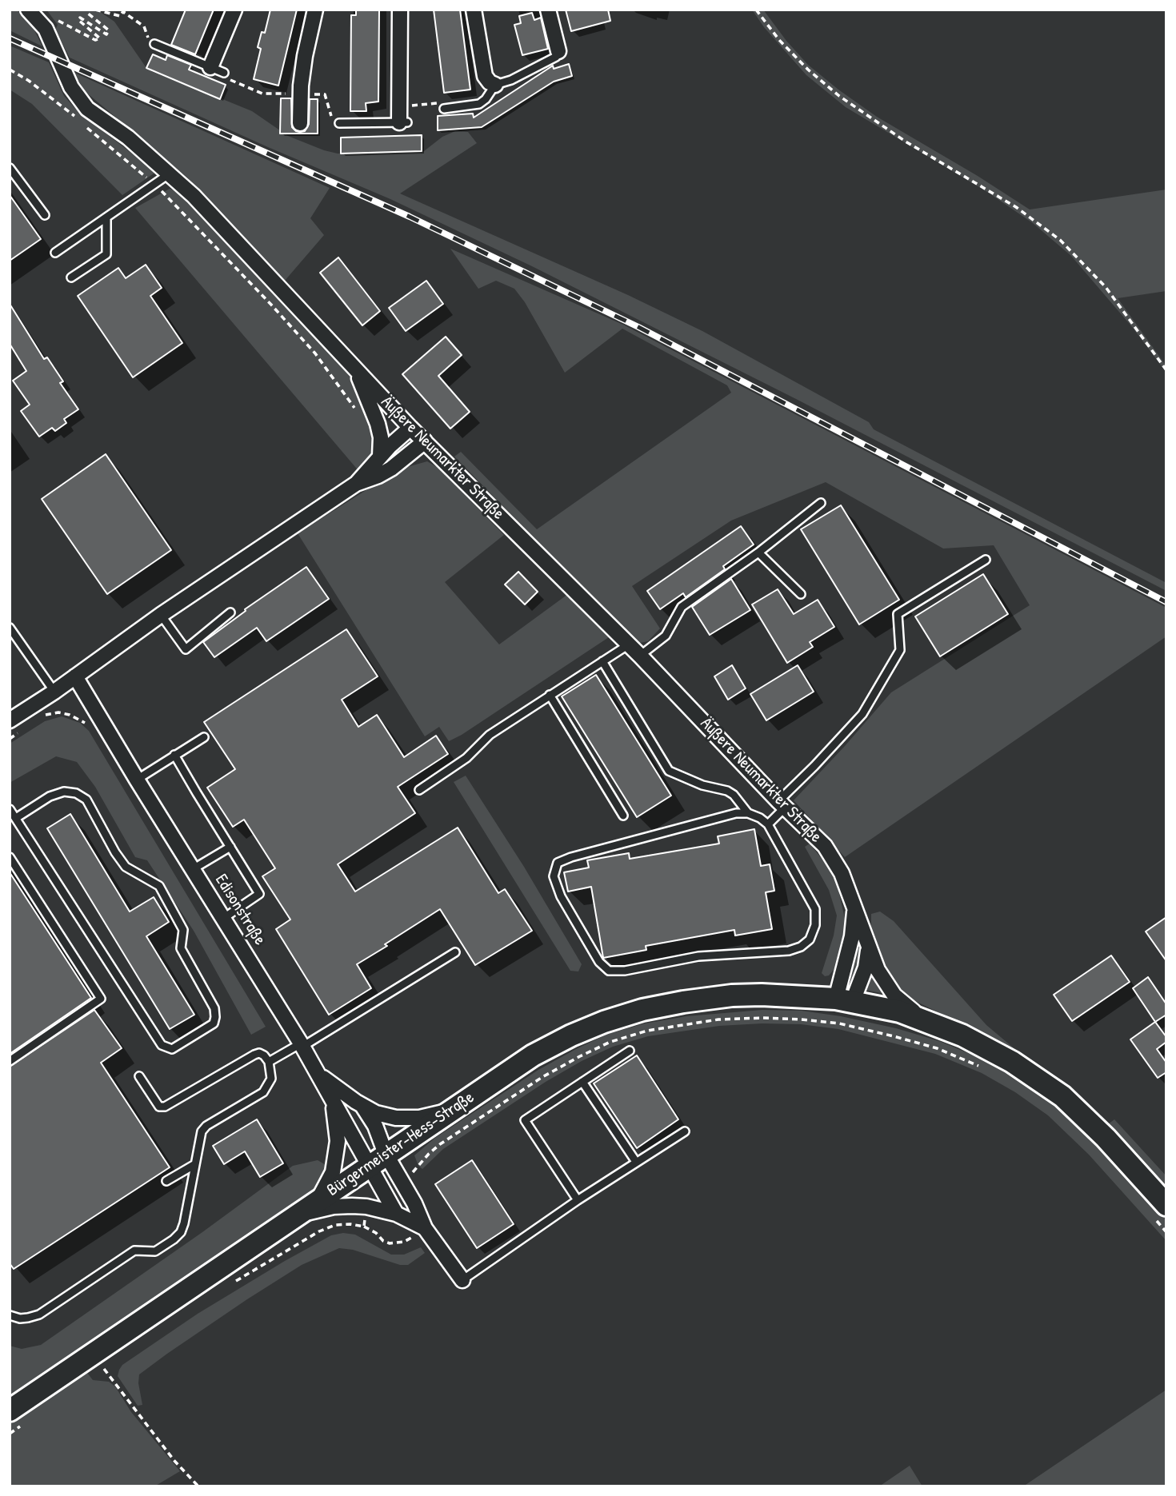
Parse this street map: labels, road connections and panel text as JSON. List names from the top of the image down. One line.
{"streets":{"main road":["Äußere Neumarkter Straße","Bürgermeister-Hess-Straße"],"street":["Edisonstraße"]},"crossings":[["Äußere Neumarkter Straße","Bürgermeister-Hess-Straße"],["Edisonstraße","Bürgermeister-Hess-Straße"]]}
